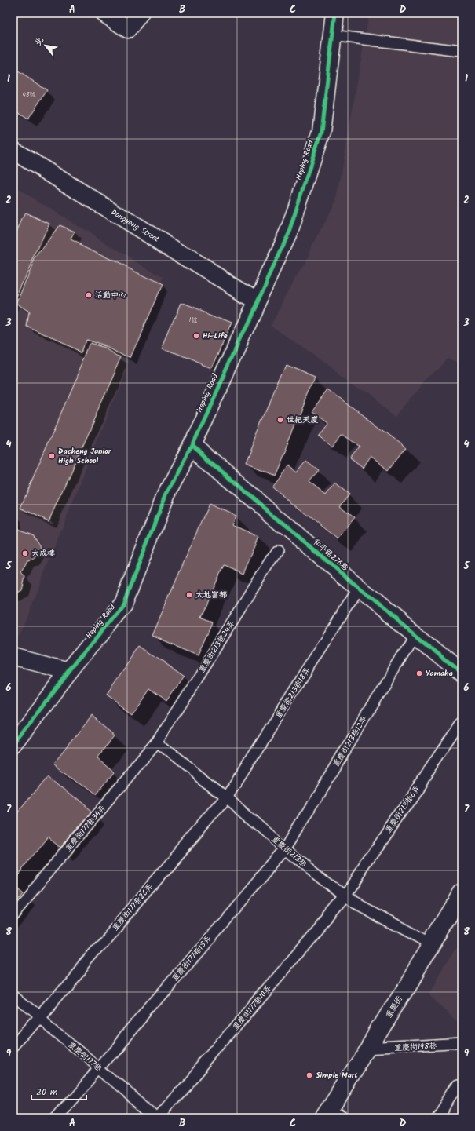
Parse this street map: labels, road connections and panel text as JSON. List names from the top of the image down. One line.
{"streets":{"street":["Heping Road","Dongyong Street","和平路276巷","重慶街"],"lane":["重慶街213巷24弄","重慶街213巷18弄","重慶街213巷12弄","重慶街213巷6弄","重慶街177巷34弄","重慶街213巷","重慶街177巷26弄","重慶街177巷18弄","重慶街177巷10弄","重慶街198巷","重慶街177巷"]},"crossings":[["Heping Road","Dongyong Street"],["Heping Road","和平路276巷"],["和平路276巷","重慶街213巷18弄"],["和平路276巷","重慶街213巷12弄"],["重慶街213巷24弄","重慶街177巷34弄"],["重慶街213巷24弄","重慶街213巷"],["重慶街213巷18弄","重慶街213巷"],["重慶街213巷18弄","重慶街177巷26弄"],["重慶街213巷12弄","重慶街213巷"],["重慶街213巷12弄","重慶街177巷18弄"],["重慶街213巷6弄","重慶街213巷"],["重慶街213巷6弄","重慶街177巷10弄"],["重慶街177巷34弄","重慶街213巷"],["重慶街213巷","重慶街177巷26弄"],["重慶街213巷","重慶街177巷18弄"],["重慶街213巷","重慶街"],["重慶街213巷","重慶街177巷10弄"],["重慶街177巷26弄","重慶街177巷"],["重慶街177巷18弄","重慶街177巷"],["重慶街","重慶街198巷"],["重慶街177巷10弄","重慶街177巷"]],"places":["活動中心","Hi-Life","世紀天廈","Dacheng Junior High School","大成樓","大地富都","Yamaha","Simple Mart"],"house_numbers":["48號","1號"],"scale_bar":"20 m","north":"top left","grid":{"columns":["A","B","C","D"],"rows":["1","2","3","4","5","6","7","8","9"]}}
